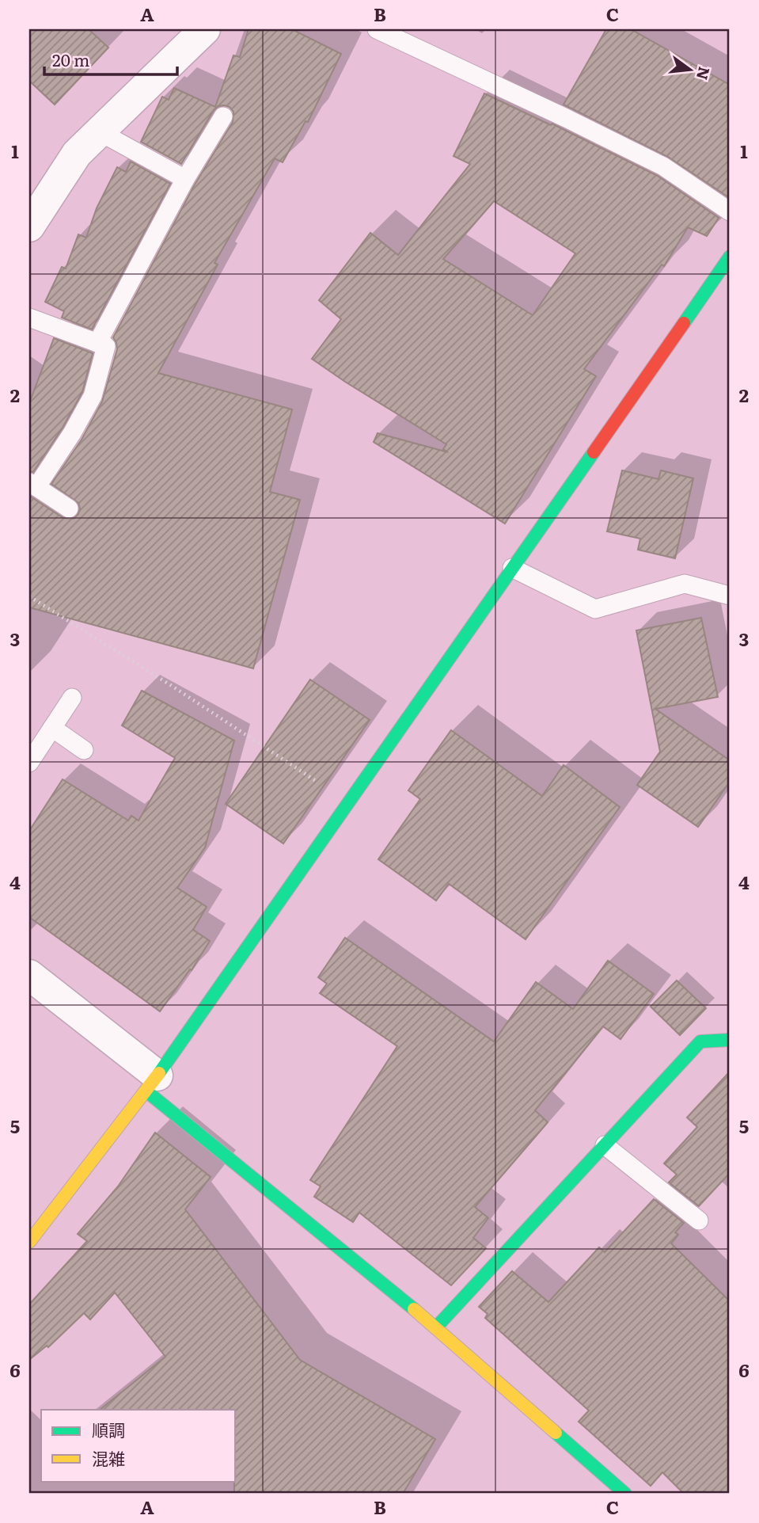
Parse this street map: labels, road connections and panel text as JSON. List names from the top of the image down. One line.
{"legend":["順調","混雑"],"scale_bar":"20 m","north":"right","grid":{"columns":["A","B","C"],"rows":["1","2","3","4","5","6"]}}
